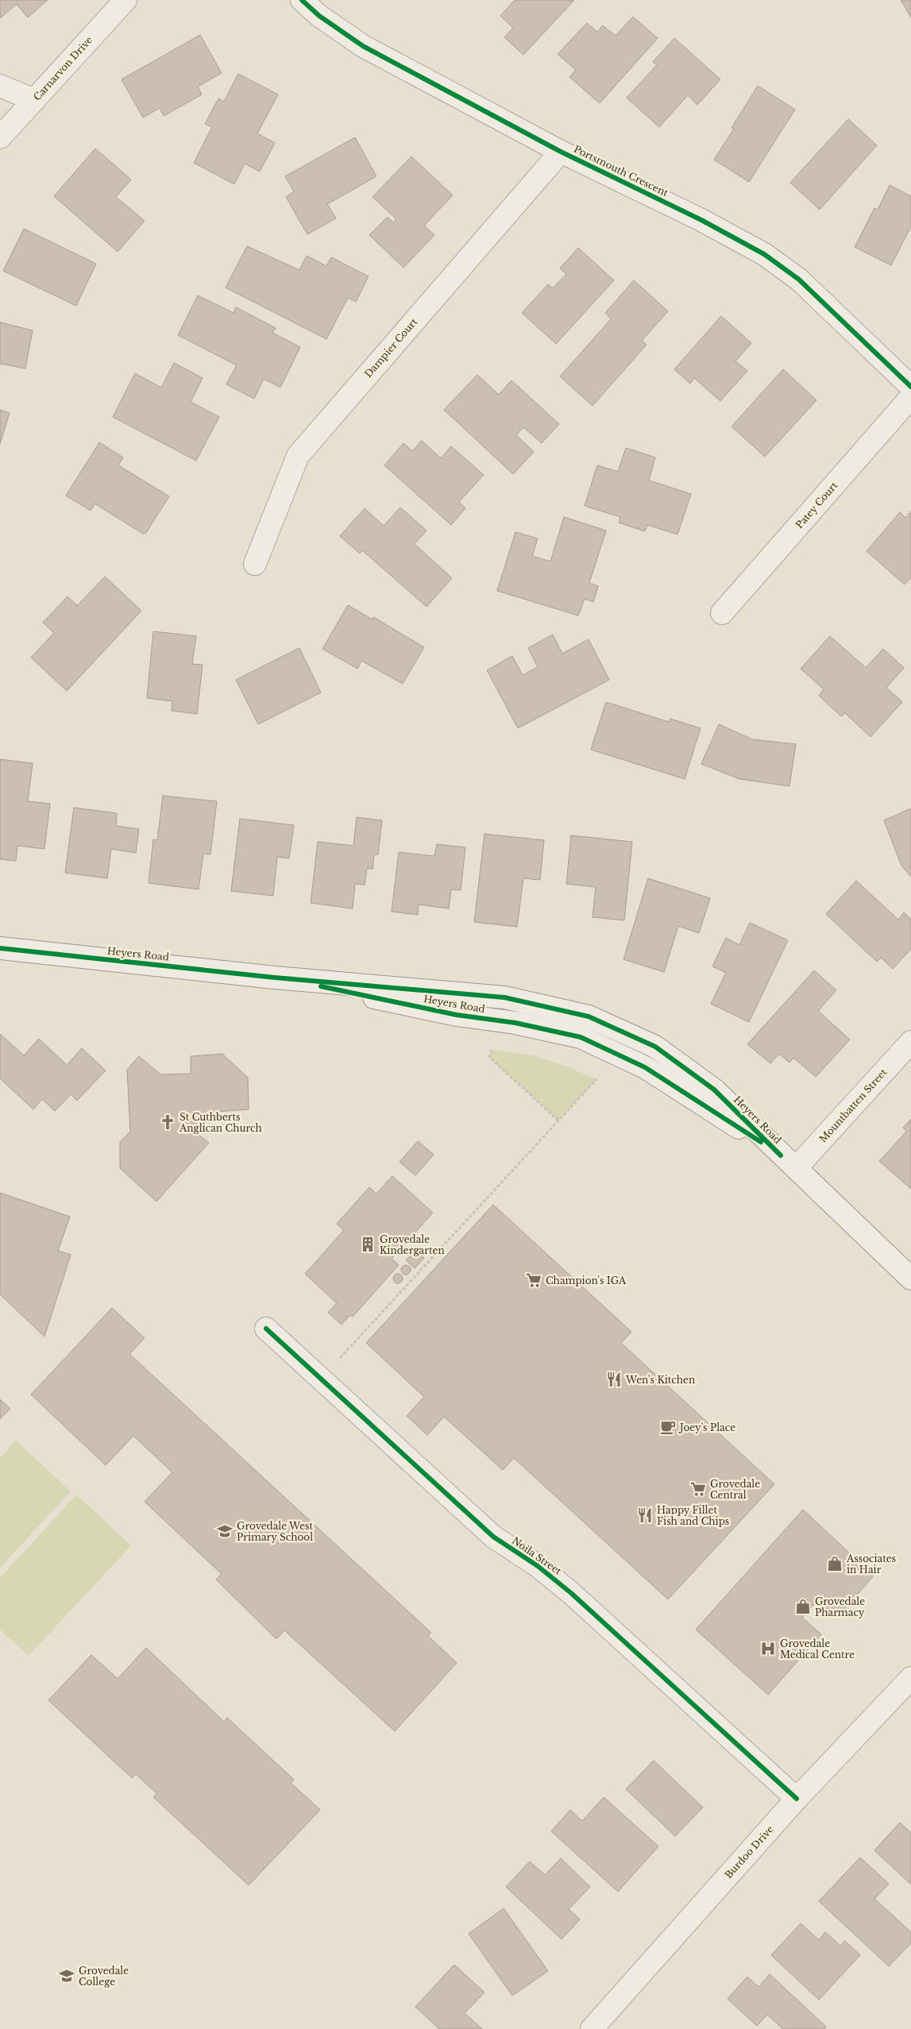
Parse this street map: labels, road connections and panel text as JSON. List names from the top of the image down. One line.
{"streets":{"street":["Carnarvon Drive","Portsmouth Crescent","Dampier Court","Patey Court","Heyers Road","Mountbatten Street","Noila Street","Burdoo Drive"]},"crossings":[["Portsmouth Crescent","Dampier Court"],["Heyers Road","Mountbatten Street"],["Noila Street","Burdoo Drive"]],"places":{"church":["St Cuthberts Anglican Church"],"building":["Grovedale Kindergarten"],"supermarket":["Champion's IGA","Grovedale Central"],"restaurant":["Wen's Kitchen","Happy Fillet Fish and Chips"],"cafe":["Joey's Place"],"school or university":["Grovedale West Primary School","Grovedale College"],"shop":["Associates in Hair","Grovedale Pharmacy"],"hospital":["Grovedale Medical Centre"]}}
